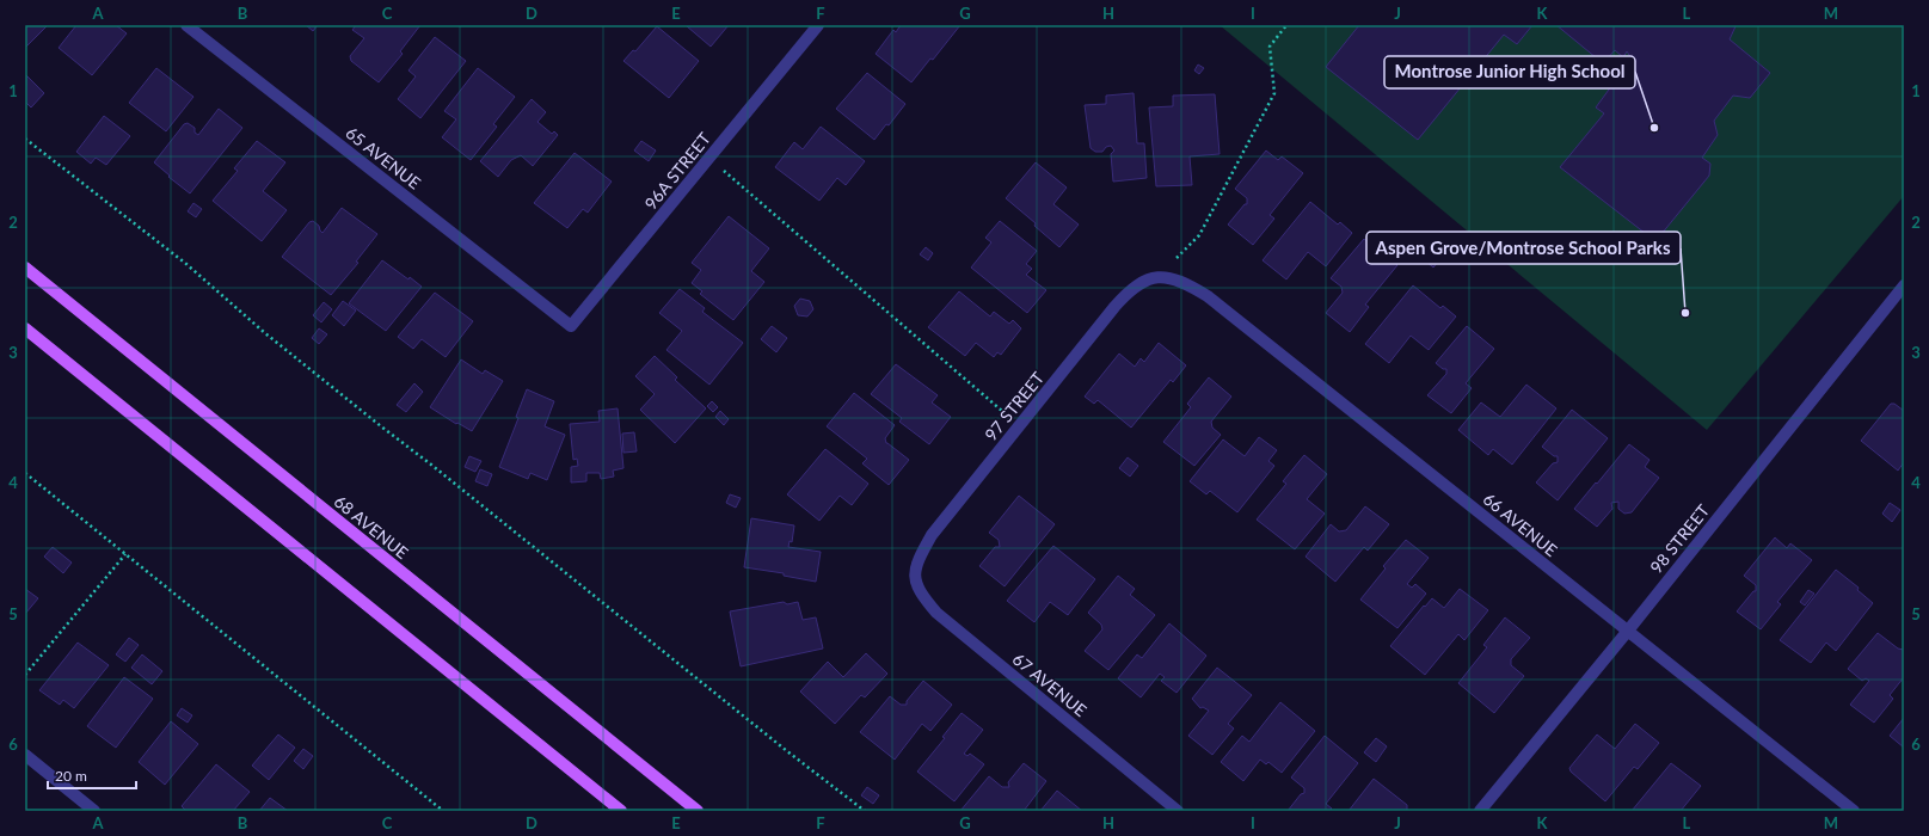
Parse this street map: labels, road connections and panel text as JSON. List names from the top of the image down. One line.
{"streets":{"main road":["68 AVENUE"],"street":["65 AVENUE","96A STREET","97 STREET","66 AVENUE","98 STREET","67 AVENUE"]},"crossings":[["65 AVENUE","96A STREET"],["97 STREET","66 AVENUE"],["97 STREET","67 AVENUE"],["66 AVENUE","98 STREET"]],"places":["Montrose Junior High School","Aspen Grove/Montrose School Parks"],"scale_bar":"20 m","grid":{"columns":["A","B","C","D","E","F","G","H","I","J","K","L","M"],"rows":["1","2","3","4","5","6"]}}
